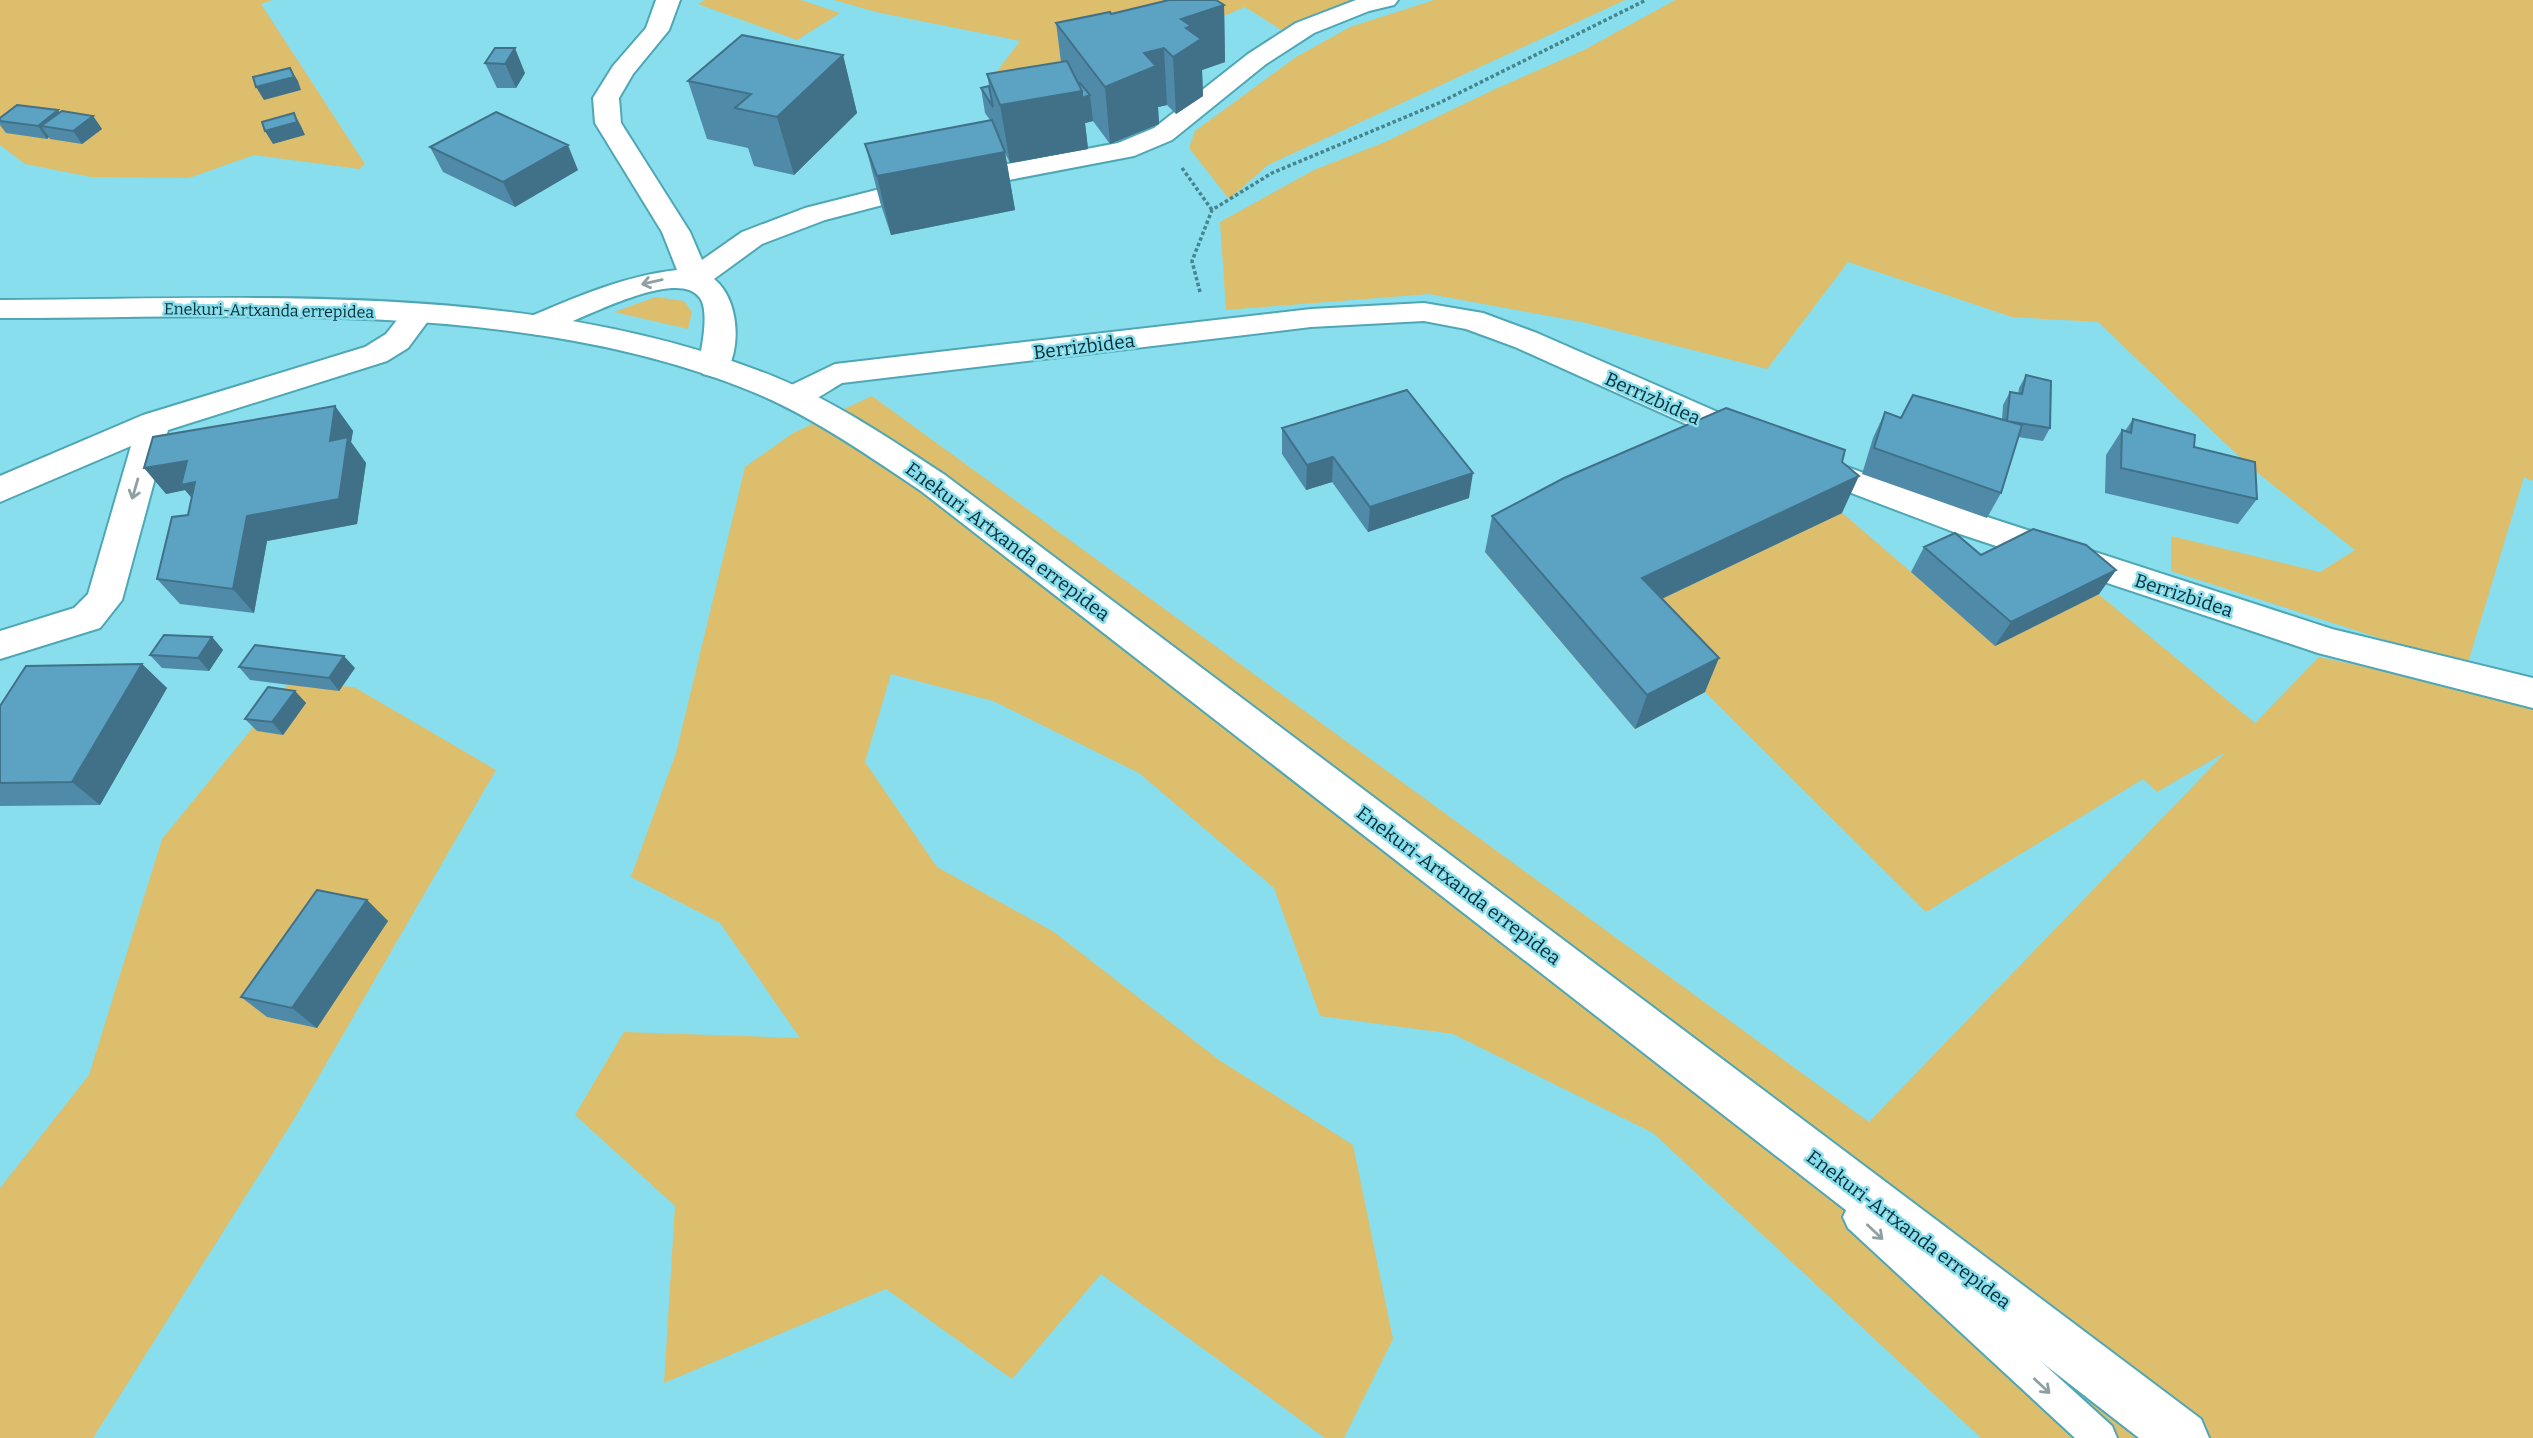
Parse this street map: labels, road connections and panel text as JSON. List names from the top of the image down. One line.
{"streets":{"street":["Enekuri-Artxanda errepidea","Berrizbidea"]},"crossings":[["Enekuri-Artxanda errepidea","Berrizbidea"]]}
